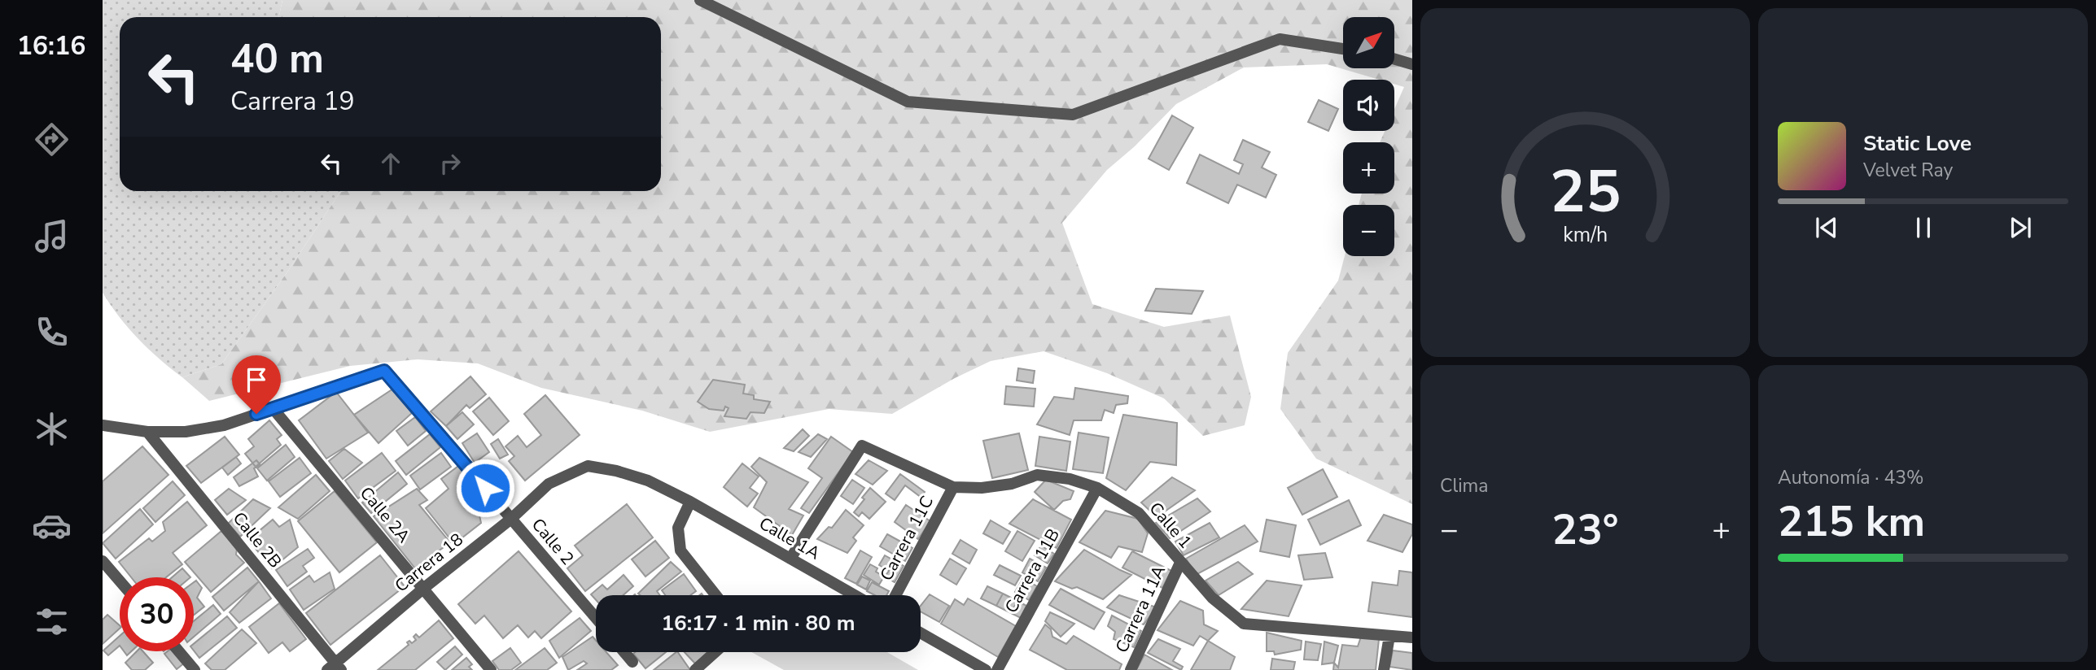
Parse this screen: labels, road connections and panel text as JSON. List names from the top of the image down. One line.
{"streets":{"street":["Calle 2A","Calle 1","Calle 1A","Carrera 11C","Calle 2B","Calle 2","Carrera 18","Carrera 11B","Carrera 11A"]},"crossings":[["Calle 2A","Calle 2"],["Calle 2A","Carrera 18"],["Calle 1","Calle 1A"],["Calle 1","Carrera 11C"],["Calle 1","Carrera 11B"],["Calle 1","Carrera 11A"],["Calle 1A","Carrera 18"],["Calle 2B","Carrera 18"],["Calle 2","Carrera 18"]],"north":"top right","page":{"tabs":"16:16","map_buttons":["+","−"],"turn":["40 m","Carrera 19"],"song":["Static Love","Velvet Ray"],"tile":["Clima",["Autonomía · 43%","215 km"]],"heat":["−","23°","+"],"limit":"30","trip":"16:17 · 1 min · 80 m","gauge":["25","km/h"]}}
